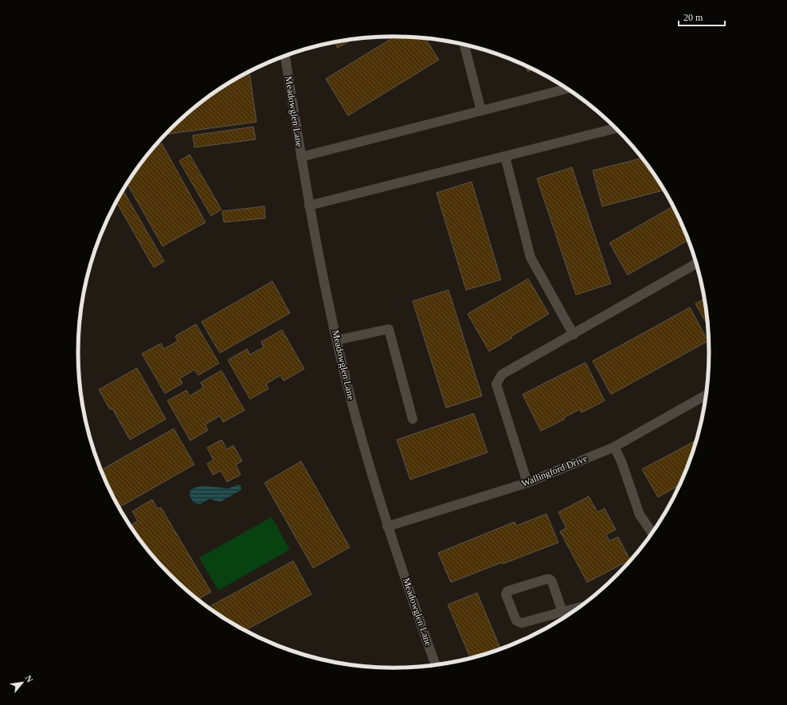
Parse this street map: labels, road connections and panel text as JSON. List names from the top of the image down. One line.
{"streets":{"street":["Meadowglen Lane","Wallingford Drive"]},"crossings":[["Meadowglen Lane","Wallingford Drive"]],"scale_bar":"20 m","north":"top right"}
